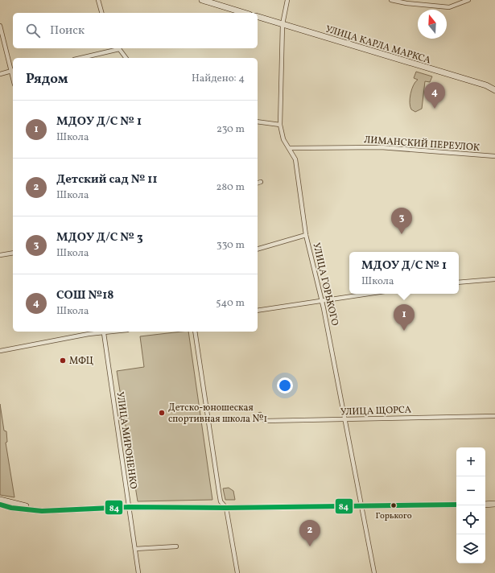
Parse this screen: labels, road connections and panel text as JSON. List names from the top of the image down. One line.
{"streets":{"main road":["УЛИЦА КАРЛА МАРКСА"],"street":["ЛИМАНСКИЙ ПЕРЕУЛОК","УЛИЦА ГОРЬКОГО","УЛИЦА ЩОРСА","УЛИЦА МИРОНЕНКО"]},"crossings":[["УЛИЦА КАРЛА МАРКСА","УЛИЦА ГОРЬКОГО"],["ЛИМАНСКИЙ ПЕРЕУЛОК","УЛИЦА ГОРЬКОГО"],["УЛИЦА ГОРЬКОГО","УЛИЦА ЩОРСА"]],"places":["МФЦ","Детско-юношеская спортивная школа №1","Горького"],"lines":["transit line 84"],"north":"top","page":{"search":"Поиск","heading":["Рядом","Найдено: 4"],"pins":["4","3","1","2"],"list":[{"mark":"1","name":"МДОУ Д/С № 1","note":"Школа","value":"230 m"},{"mark":"2","name":"Детский сад № 11","note":"Школа","value":"280 m"},{"mark":"3","name":"МДОУ Д/С № 3","note":"Школа","value":"330 m"},{"mark":"4","name":"СОШ №18","note":"Школа","value":"540 m"}],"popup":["МДОУ Д/С № 1","Школа"],"map_buttons":["+","−"]}}
